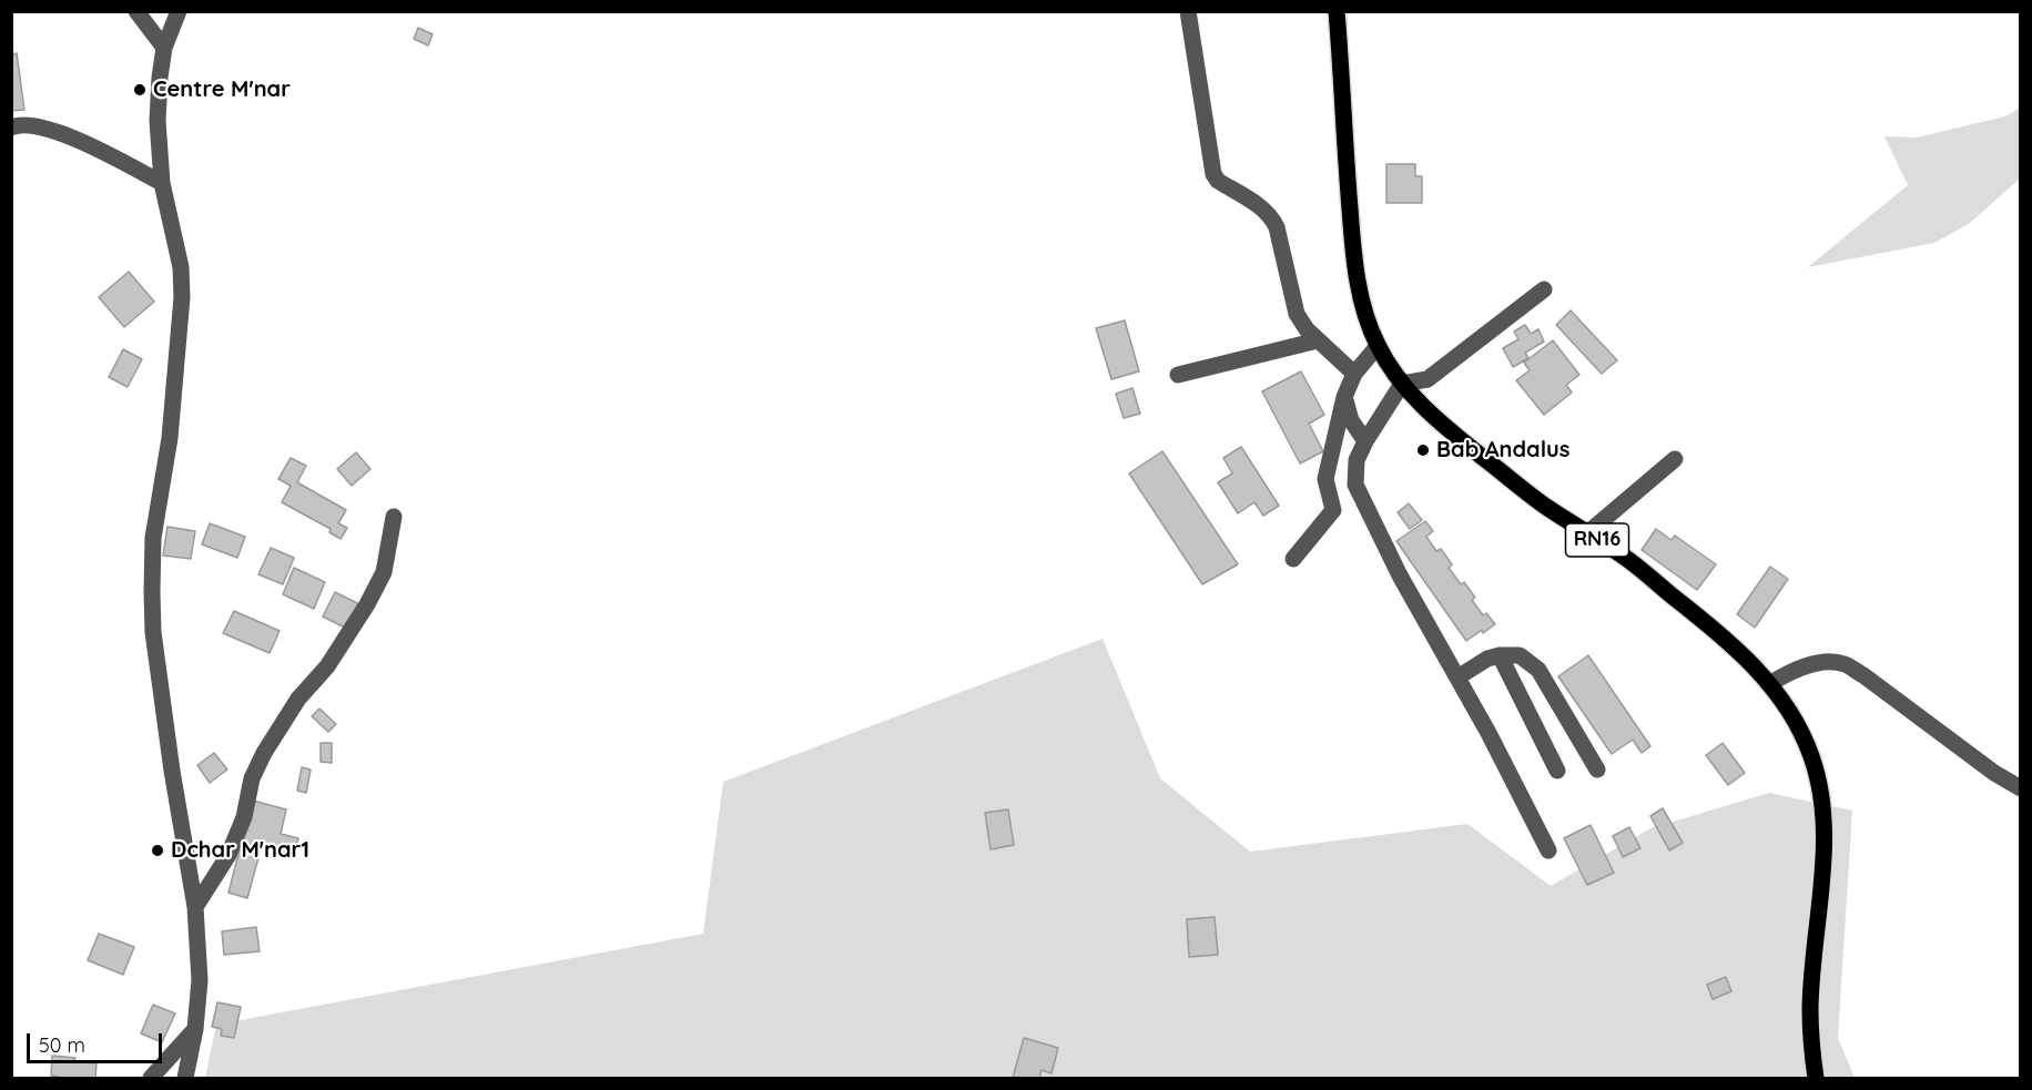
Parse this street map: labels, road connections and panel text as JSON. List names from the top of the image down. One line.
{"streets":{"main road":["RN16"]},"places":["Centre M'nar","Bab Andalus","Dchar M'nar1"],"scale_bar":"50 m"}
